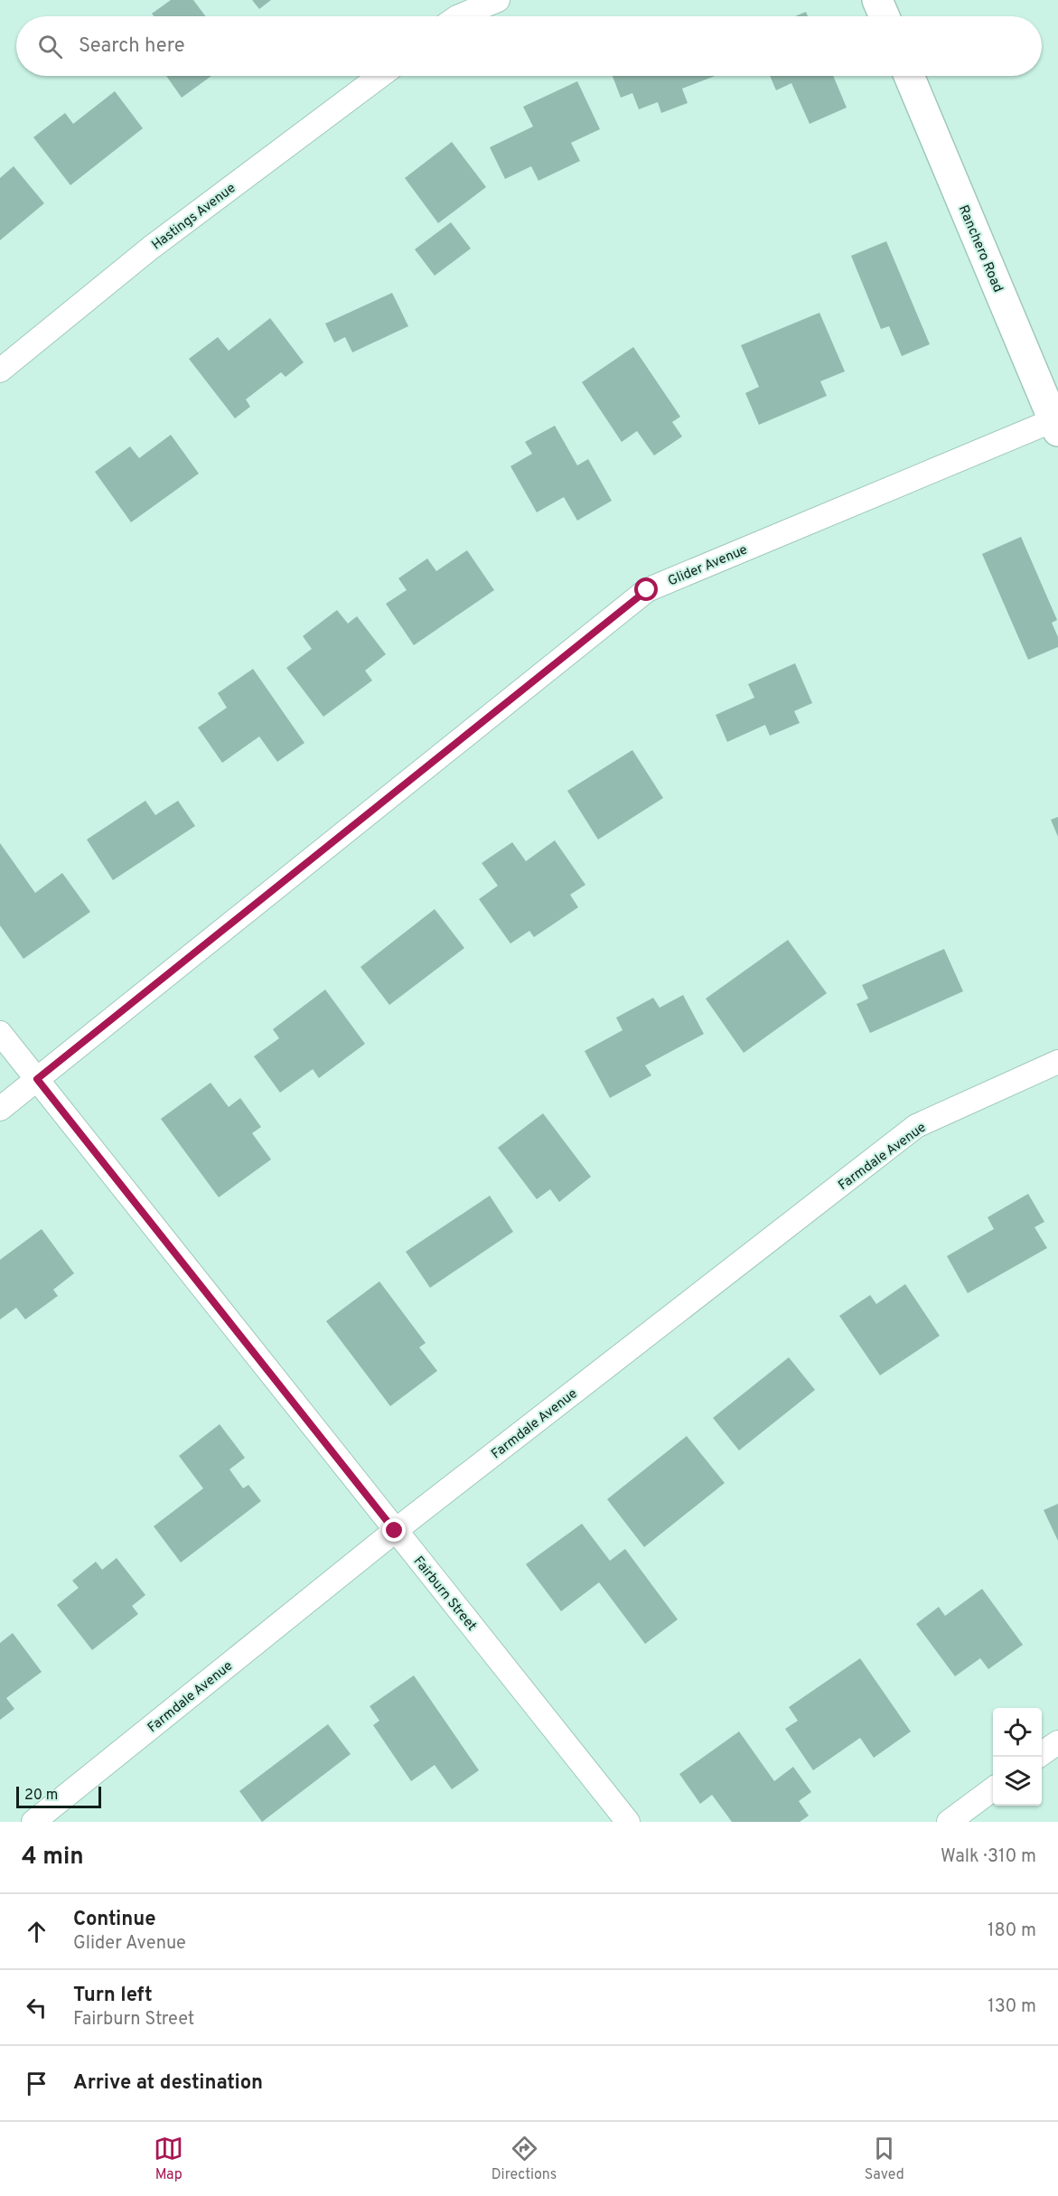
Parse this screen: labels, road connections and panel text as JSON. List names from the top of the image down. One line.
{"streets":{"main road":["Ranchero Road"],"street":["Hastings Avenue","Glider Avenue","Farmdale Avenue","Fairburn Street"]},"crossings":[["Ranchero Road","Glider Avenue"],["Glider Avenue","Fairburn Street"],["Farmdale Avenue","Fairburn Street"]],"scale_bar":"20 m","page":{"search":"Search here","scale":"20 m","heading":["4 min","Walk · 310 m"],"list":[["Continue","Glider Avenue","180 m"],["Turn left","Fairburn Street","130 m"],"Arrive at destination"],"nav":["Map","Directions","Saved"]}}
